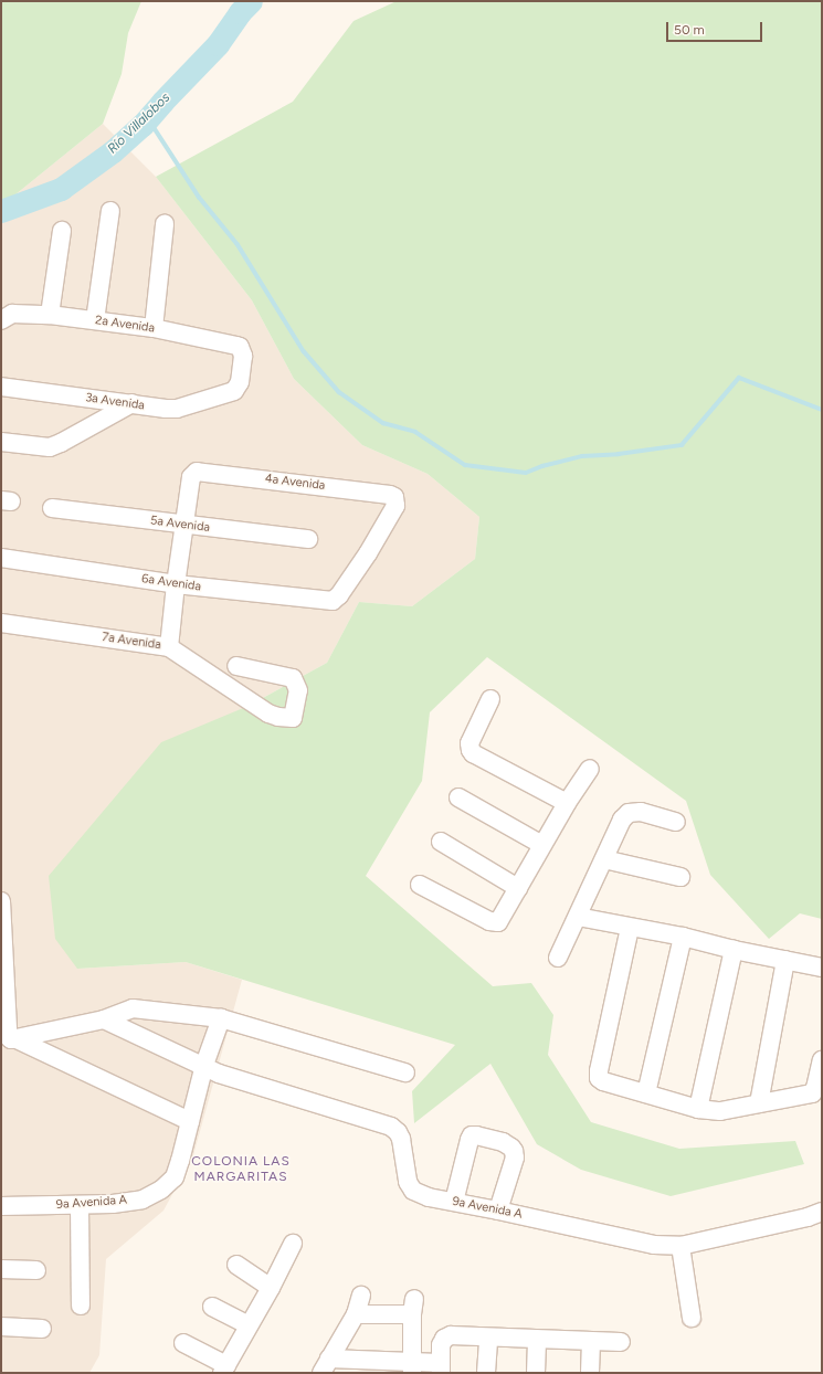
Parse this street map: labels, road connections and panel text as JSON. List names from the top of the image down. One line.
{"streets":{"street":["2a Avenida","3a Avenida","4a Avenida","5a Avenida","6a Avenida","7a Avenida","9a Avenida A"]},"crossings":[["2a Avenida","3a Avenida"],["4a Avenida","5a Avenida"],["4a Avenida","6a Avenida"]],"districts":["COLONIA LAS MARGARITAS"],"water":["Río Villalobos"],"scale_bar":"50 m"}
